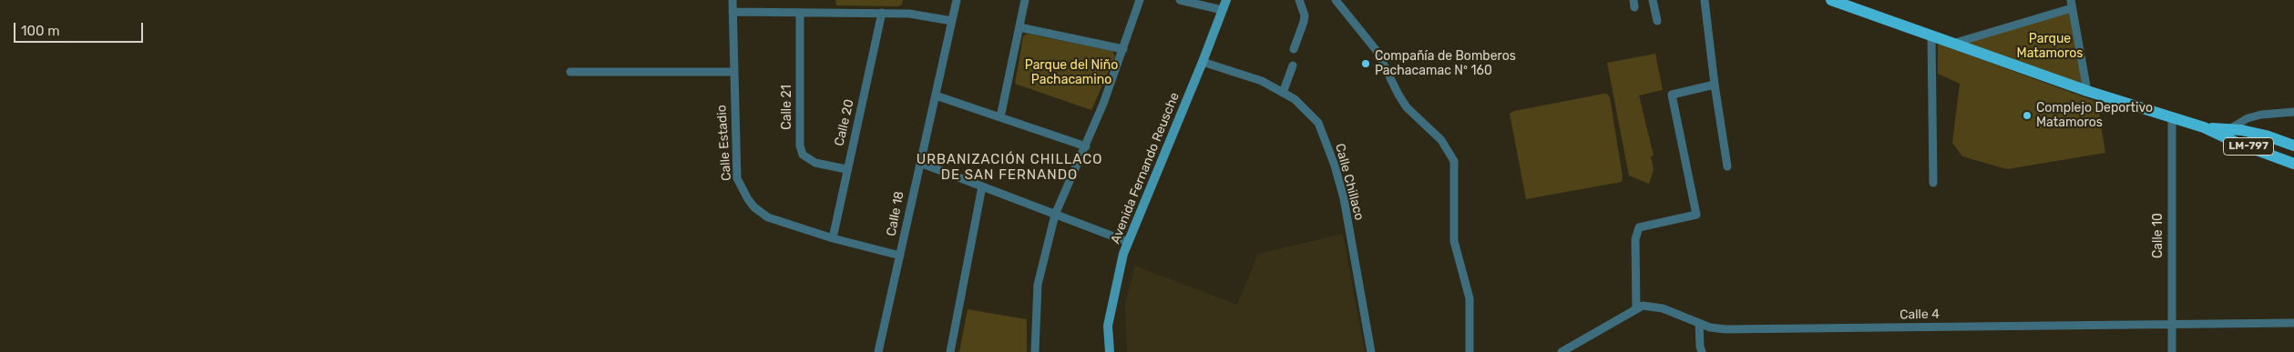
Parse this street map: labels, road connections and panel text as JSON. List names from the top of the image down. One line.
{"streets":{"main road":["LM-797"],"street":["Calle 21","Calle 20","Calle Estadio","Avenida Fernando Reusche","Calle Chillaco","Calle 18","Calle 10","Calle 4"]},"crossings":[["Calle 21","Calle 20"],["Calle 20","Calle Estadio"],["Calle Estadio","Calle 18"],["LM-797","Calle 10"],["Avenida Fernando Reusche","Calle Chillaco"],["Calle 10","Calle 4"]],"districts":["URBANIZACIÓN CHILLACO DE SAN FERNANDO"],"parks":["Parque Matamoros","Parque del Niño Pachacamino"],"places":["Compañía de Bomberos Pachacamac Nº 160","Complejo Deportivo Matamoros"],"scale_bar":"100 m"}
